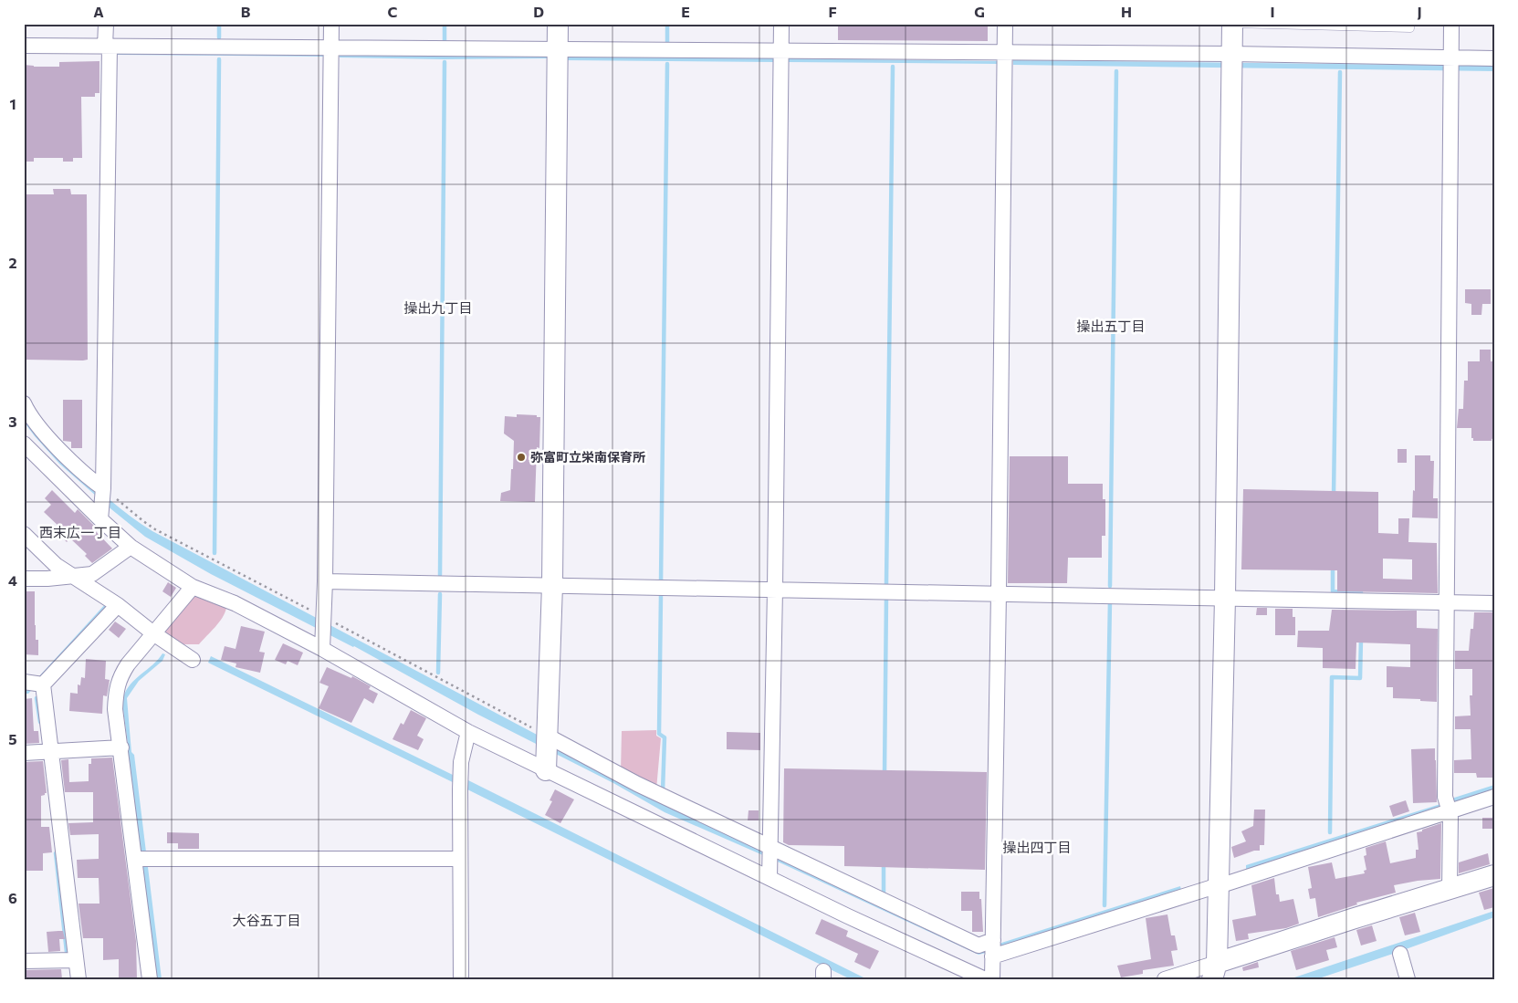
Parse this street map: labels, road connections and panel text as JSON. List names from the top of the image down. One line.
{"districts":["操出九丁目","操出五丁目","西末広一丁目","操出四丁目","大谷五丁目"],"places":["弥富町立栄南保育所"],"grid":{"columns":["A","B","C","D","E","F","G","H","I","J"],"rows":["1","2","3","4","5","6"]}}
